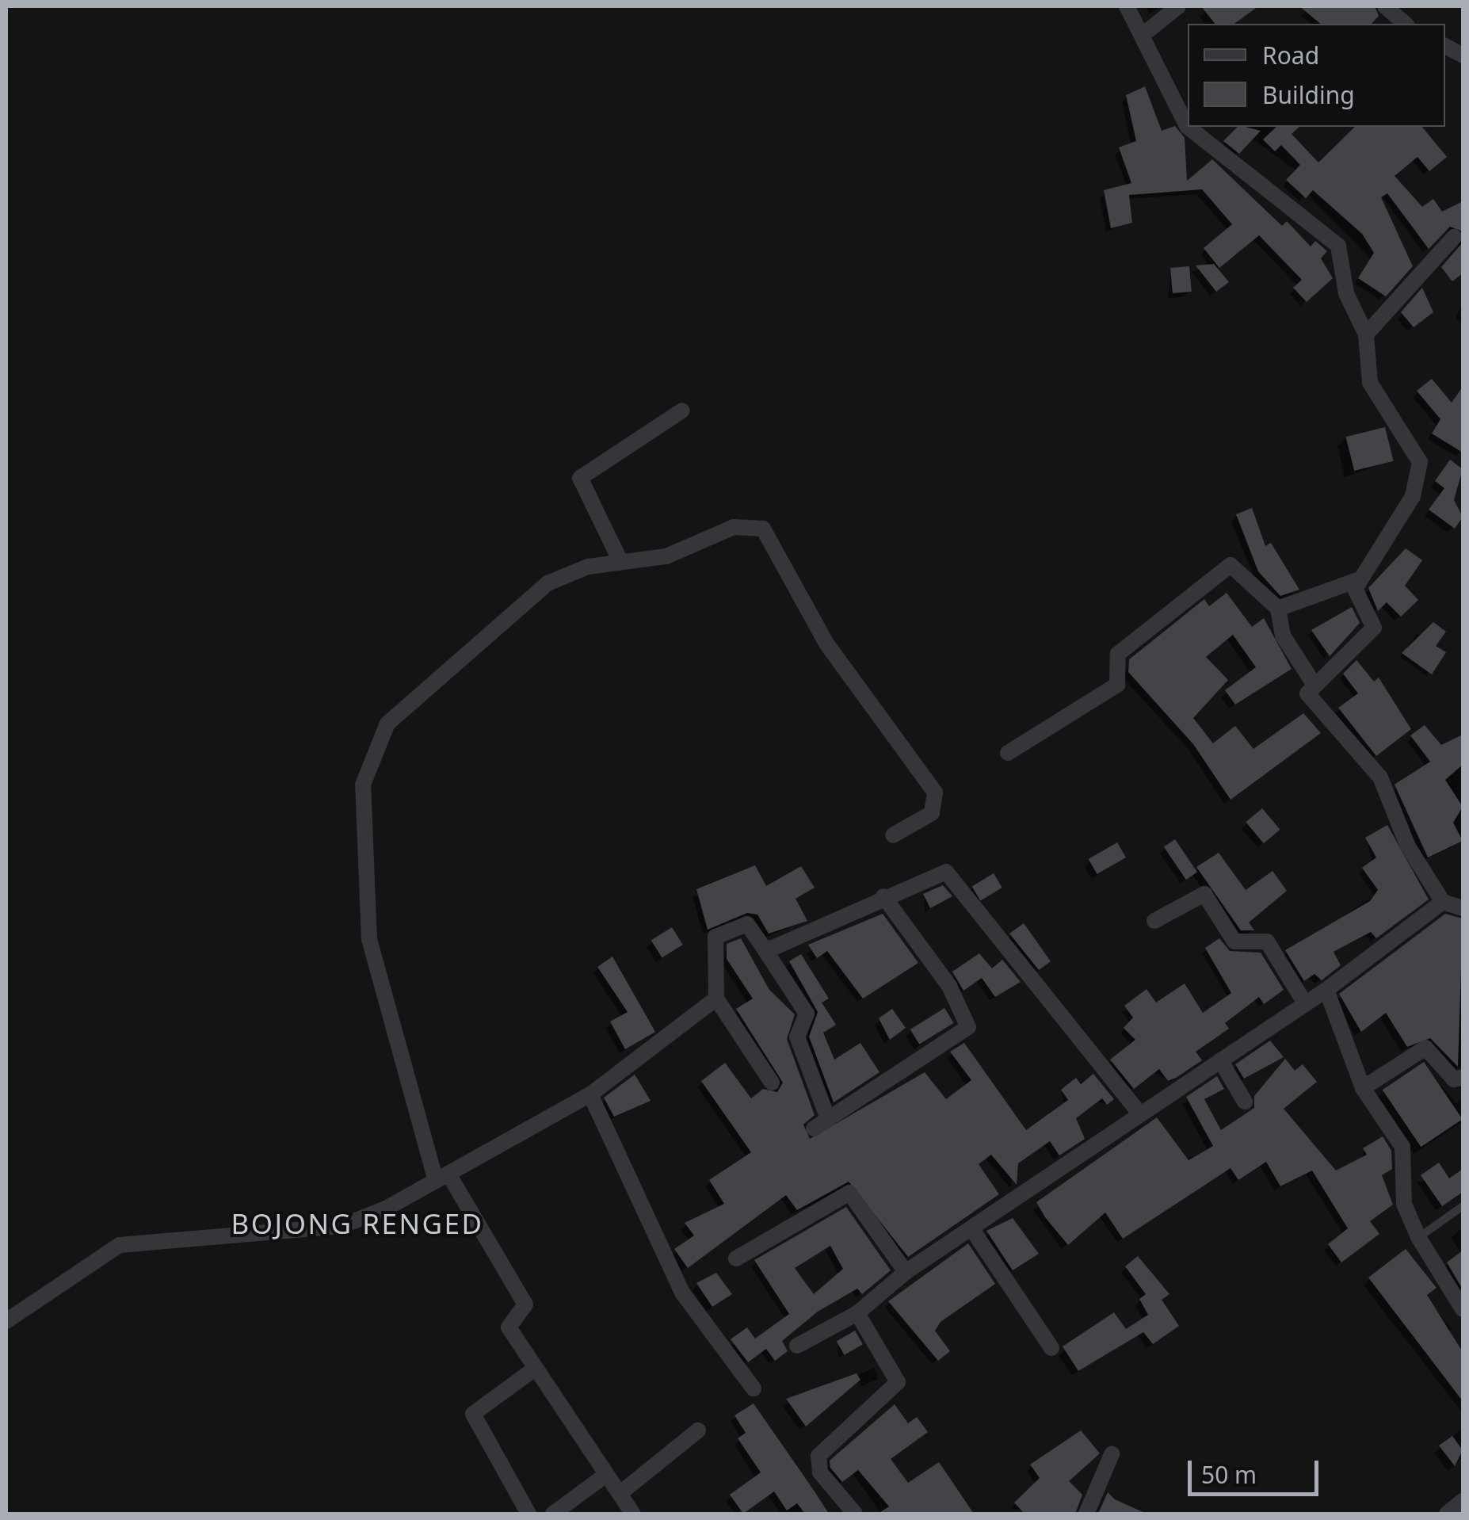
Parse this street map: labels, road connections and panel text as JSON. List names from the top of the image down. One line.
{"districts":["BOJONG RENGED"],"legend":["Road","Building"],"scale_bar":"50 m"}
